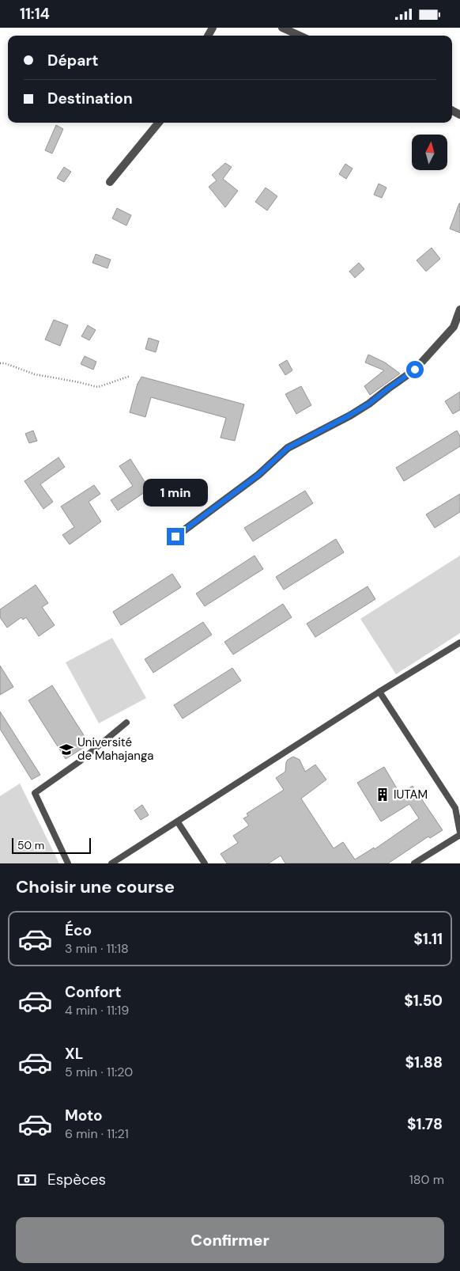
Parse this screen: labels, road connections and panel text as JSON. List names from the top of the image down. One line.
{"places":{"school or university":["Université de Mahajanga"],"building":["IUTAM"]},"scale_bar":"50 m","north":"top","page":{"status":"11:14","banner":["Départ","Destination"],"bubble":"1 min","scale":"50 m","heading":"Choisir une course","list":[{"name":"Éco","note":"3 min · 11:18","value":"$1.11"},{"name":"Confort","note":"4 min · 11:19","value":"$1.50"},{"name":"XL","note":"5 min · 11:20","value":"$1.88"},{"name":"Moto","note":"6 min · 11:21","value":"$1.78"}],"pay":["Espèces","180 m"],"buttons":"Confirmer"}}
